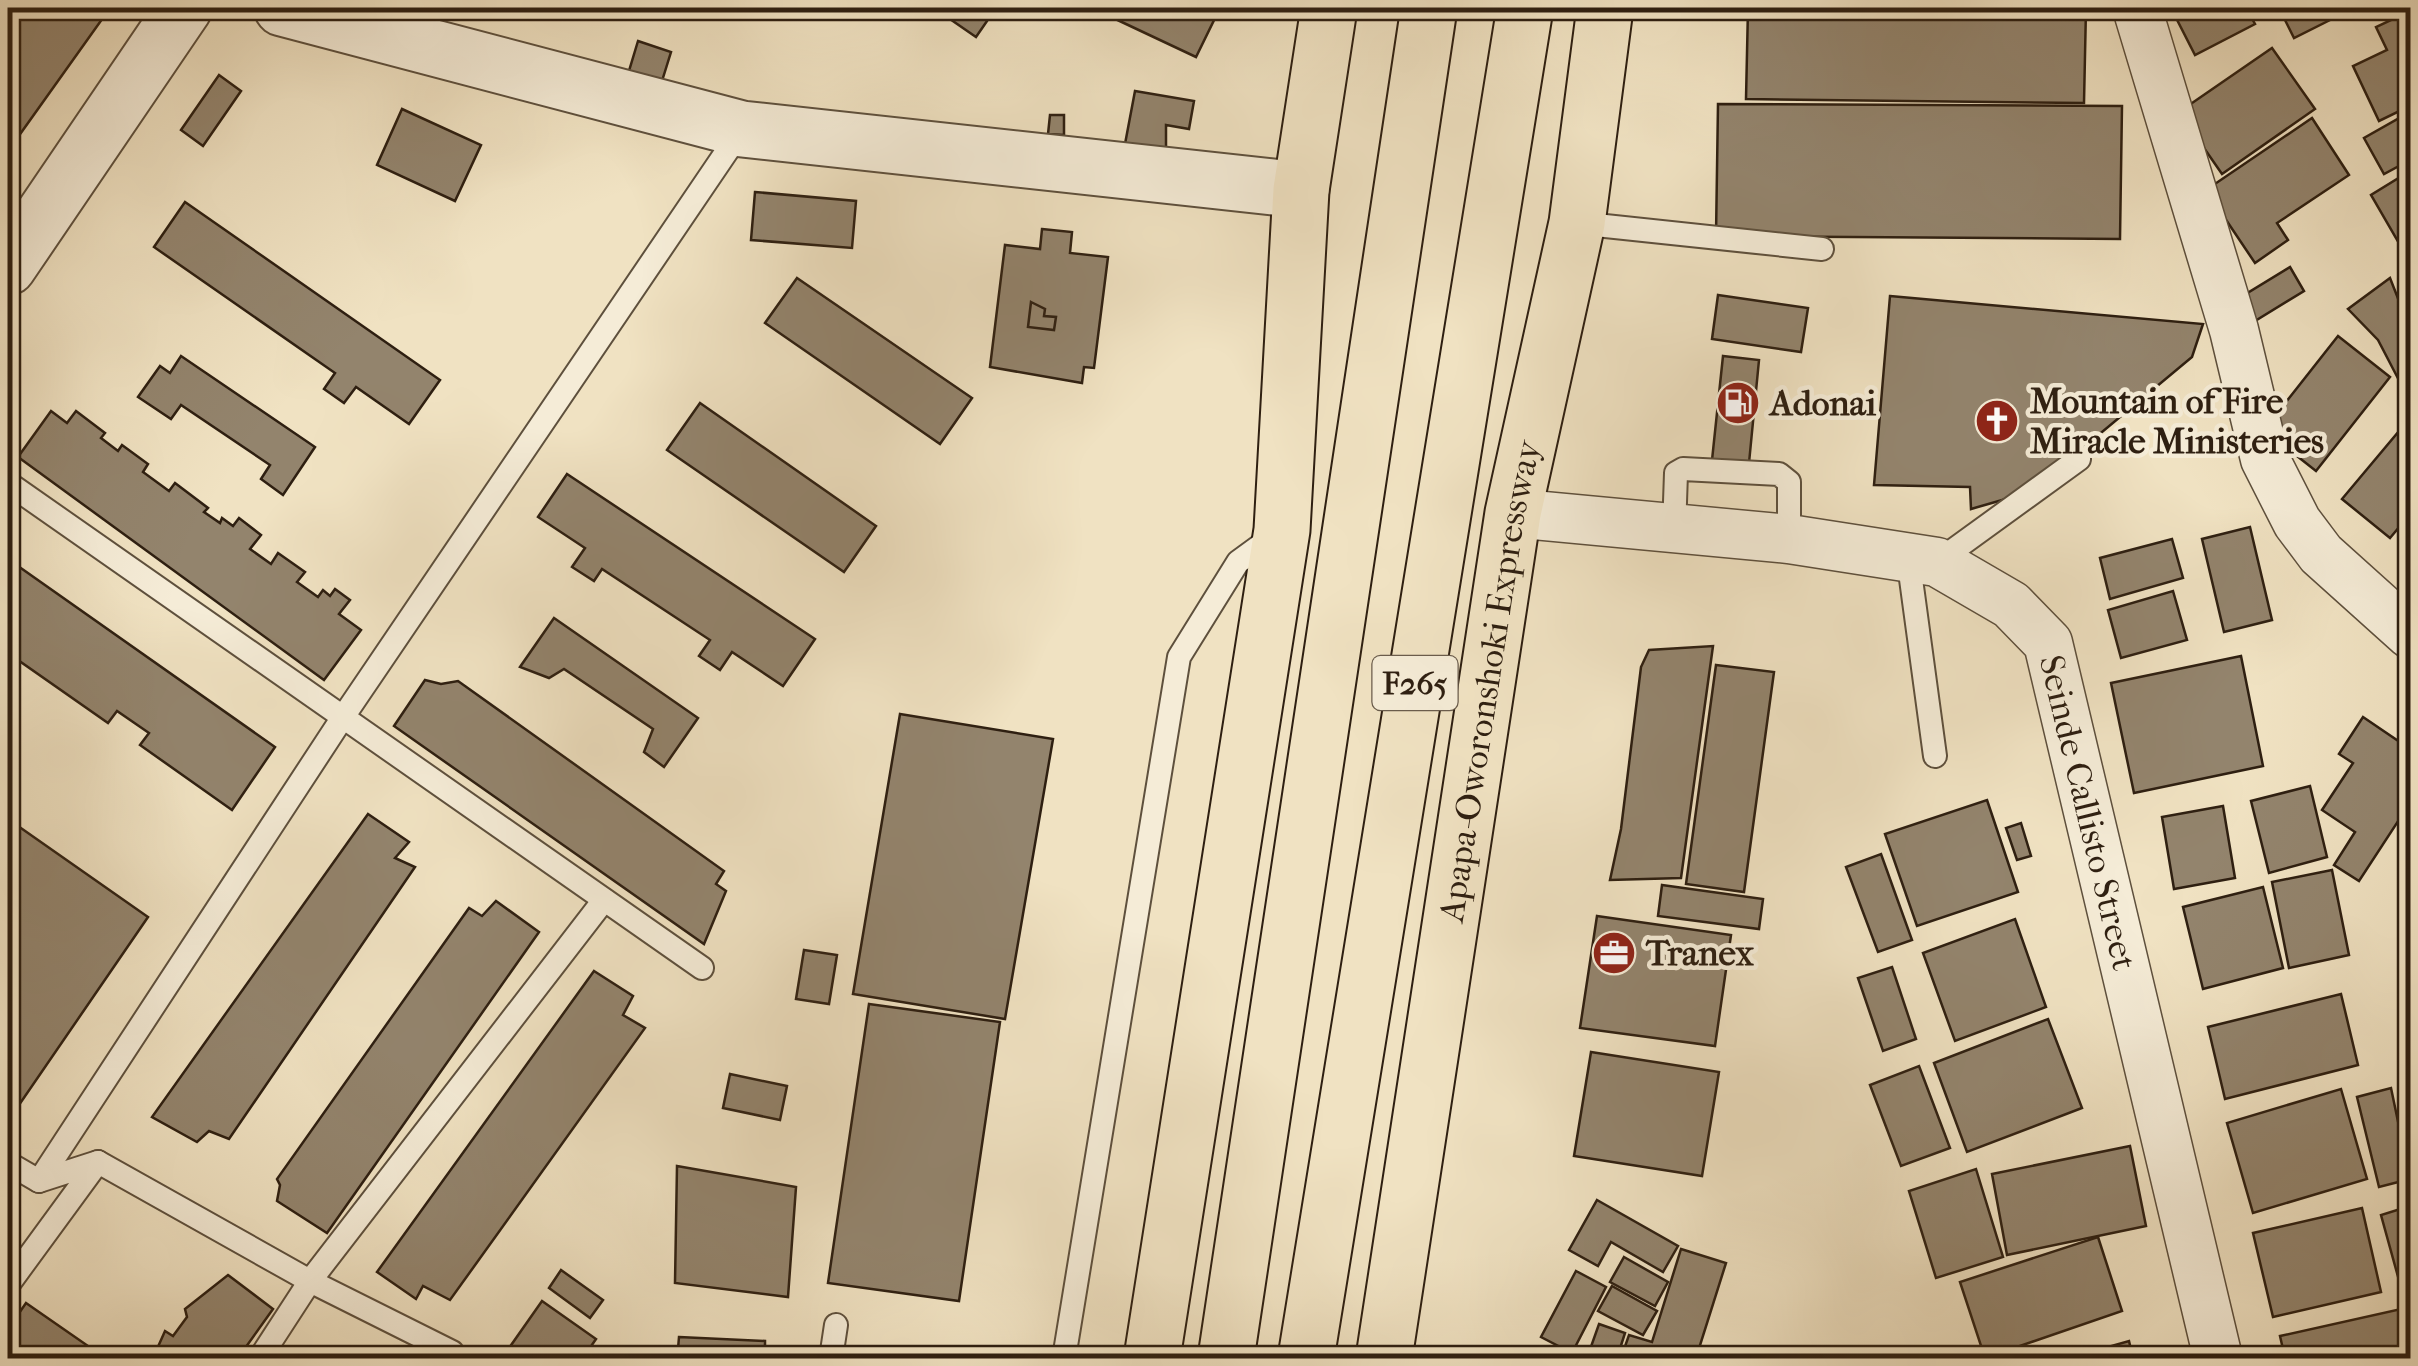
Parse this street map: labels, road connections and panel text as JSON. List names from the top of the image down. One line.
{"streets":{"main road":["Apapa-Oworonshoki Expressway","F265"],"street":["Seinde Callisto Street"]},"crossings":[["Apapa-Oworonshoki Expressway","Seinde Callisto Street"]],"places":{"fuel station":["Adonai"],"church":["Mountain of Fire Miracle Ministeries"],"office":["Tranex"]}}
